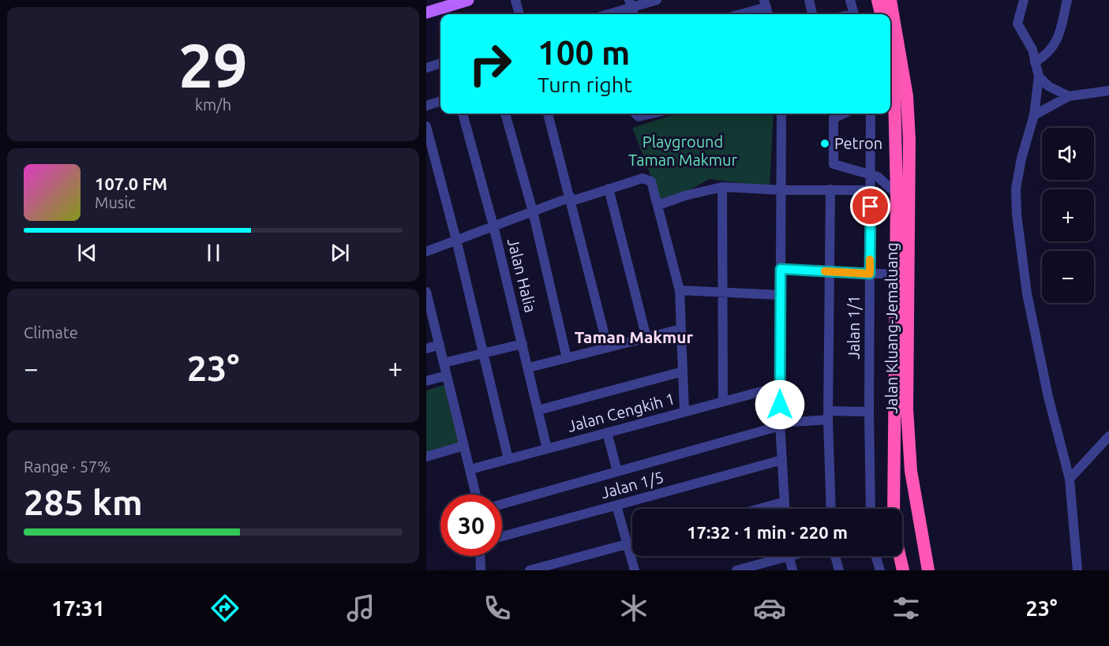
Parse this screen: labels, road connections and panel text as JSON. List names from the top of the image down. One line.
{"streets":{"highway":["Jalan Kluang-Jemaluang"],"street":["Jalan Halia","Jalan 1/1","Jalan Cengkih 1","Jalan 1/5"]},"crossings":[["Jalan Halia","Jalan Cengkih 1"]],"districts":["Taman Makmur"],"parks":["Playground Taman Makmur"],"places":["Petron"],"page":{"tile":[["29","km/h"],"Climate",["Range · 57%","285 km"]],"turn":["100 m","Turn right"],"map_buttons":["+","−"],"song":["107.0 FM","Music"],"heat":["−","23°","+"],"limit":"30","trip":"17:32 · 1 min · 220 m","tabs":["17:31","23°"]}}
